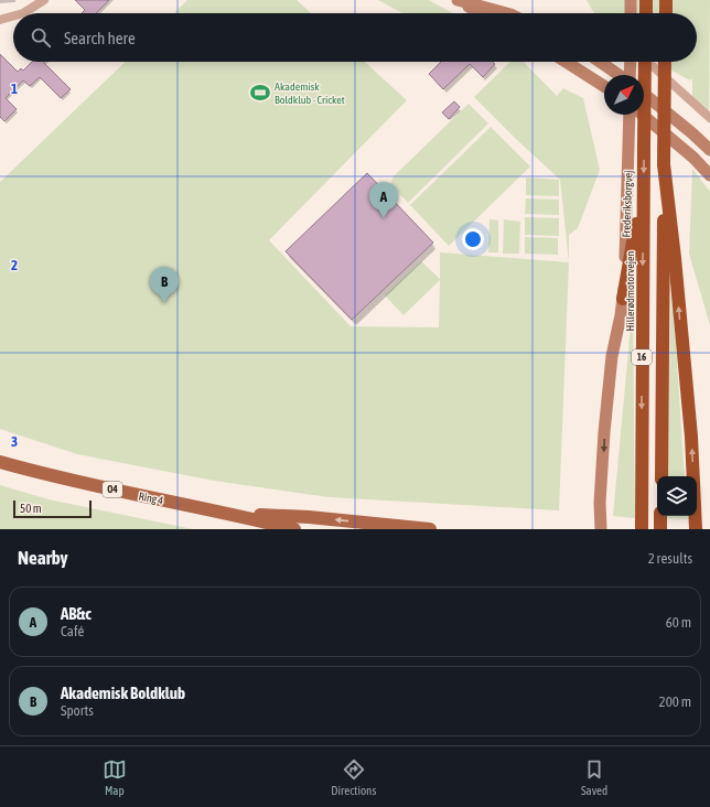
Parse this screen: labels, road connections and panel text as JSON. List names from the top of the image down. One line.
{"streets":{"highway":["Hillerødmotorvejen","16"],"main road":["O4","Ring 4"],"street":["Frederiksborgvej"]},"one_way":["Frederiksborgvej"],"places":{"sports":["Akademisk Boldklub - Cricket"]},"scale_bar":"50 m","north":"top right","page":{"search":"Search here","pins":["A","B"],"scale":"50 m","heading":["Nearby","2 results"],"list":[{"mark":"A","name":"AB&c","note":"Café","value":"60 m"},{"mark":"B","name":"Akademisk Boldklub","note":"Sports","value":"200 m"}],"nav":["Map","Directions","Saved"]},"grid":{"rows":["1","2","3"]}}
